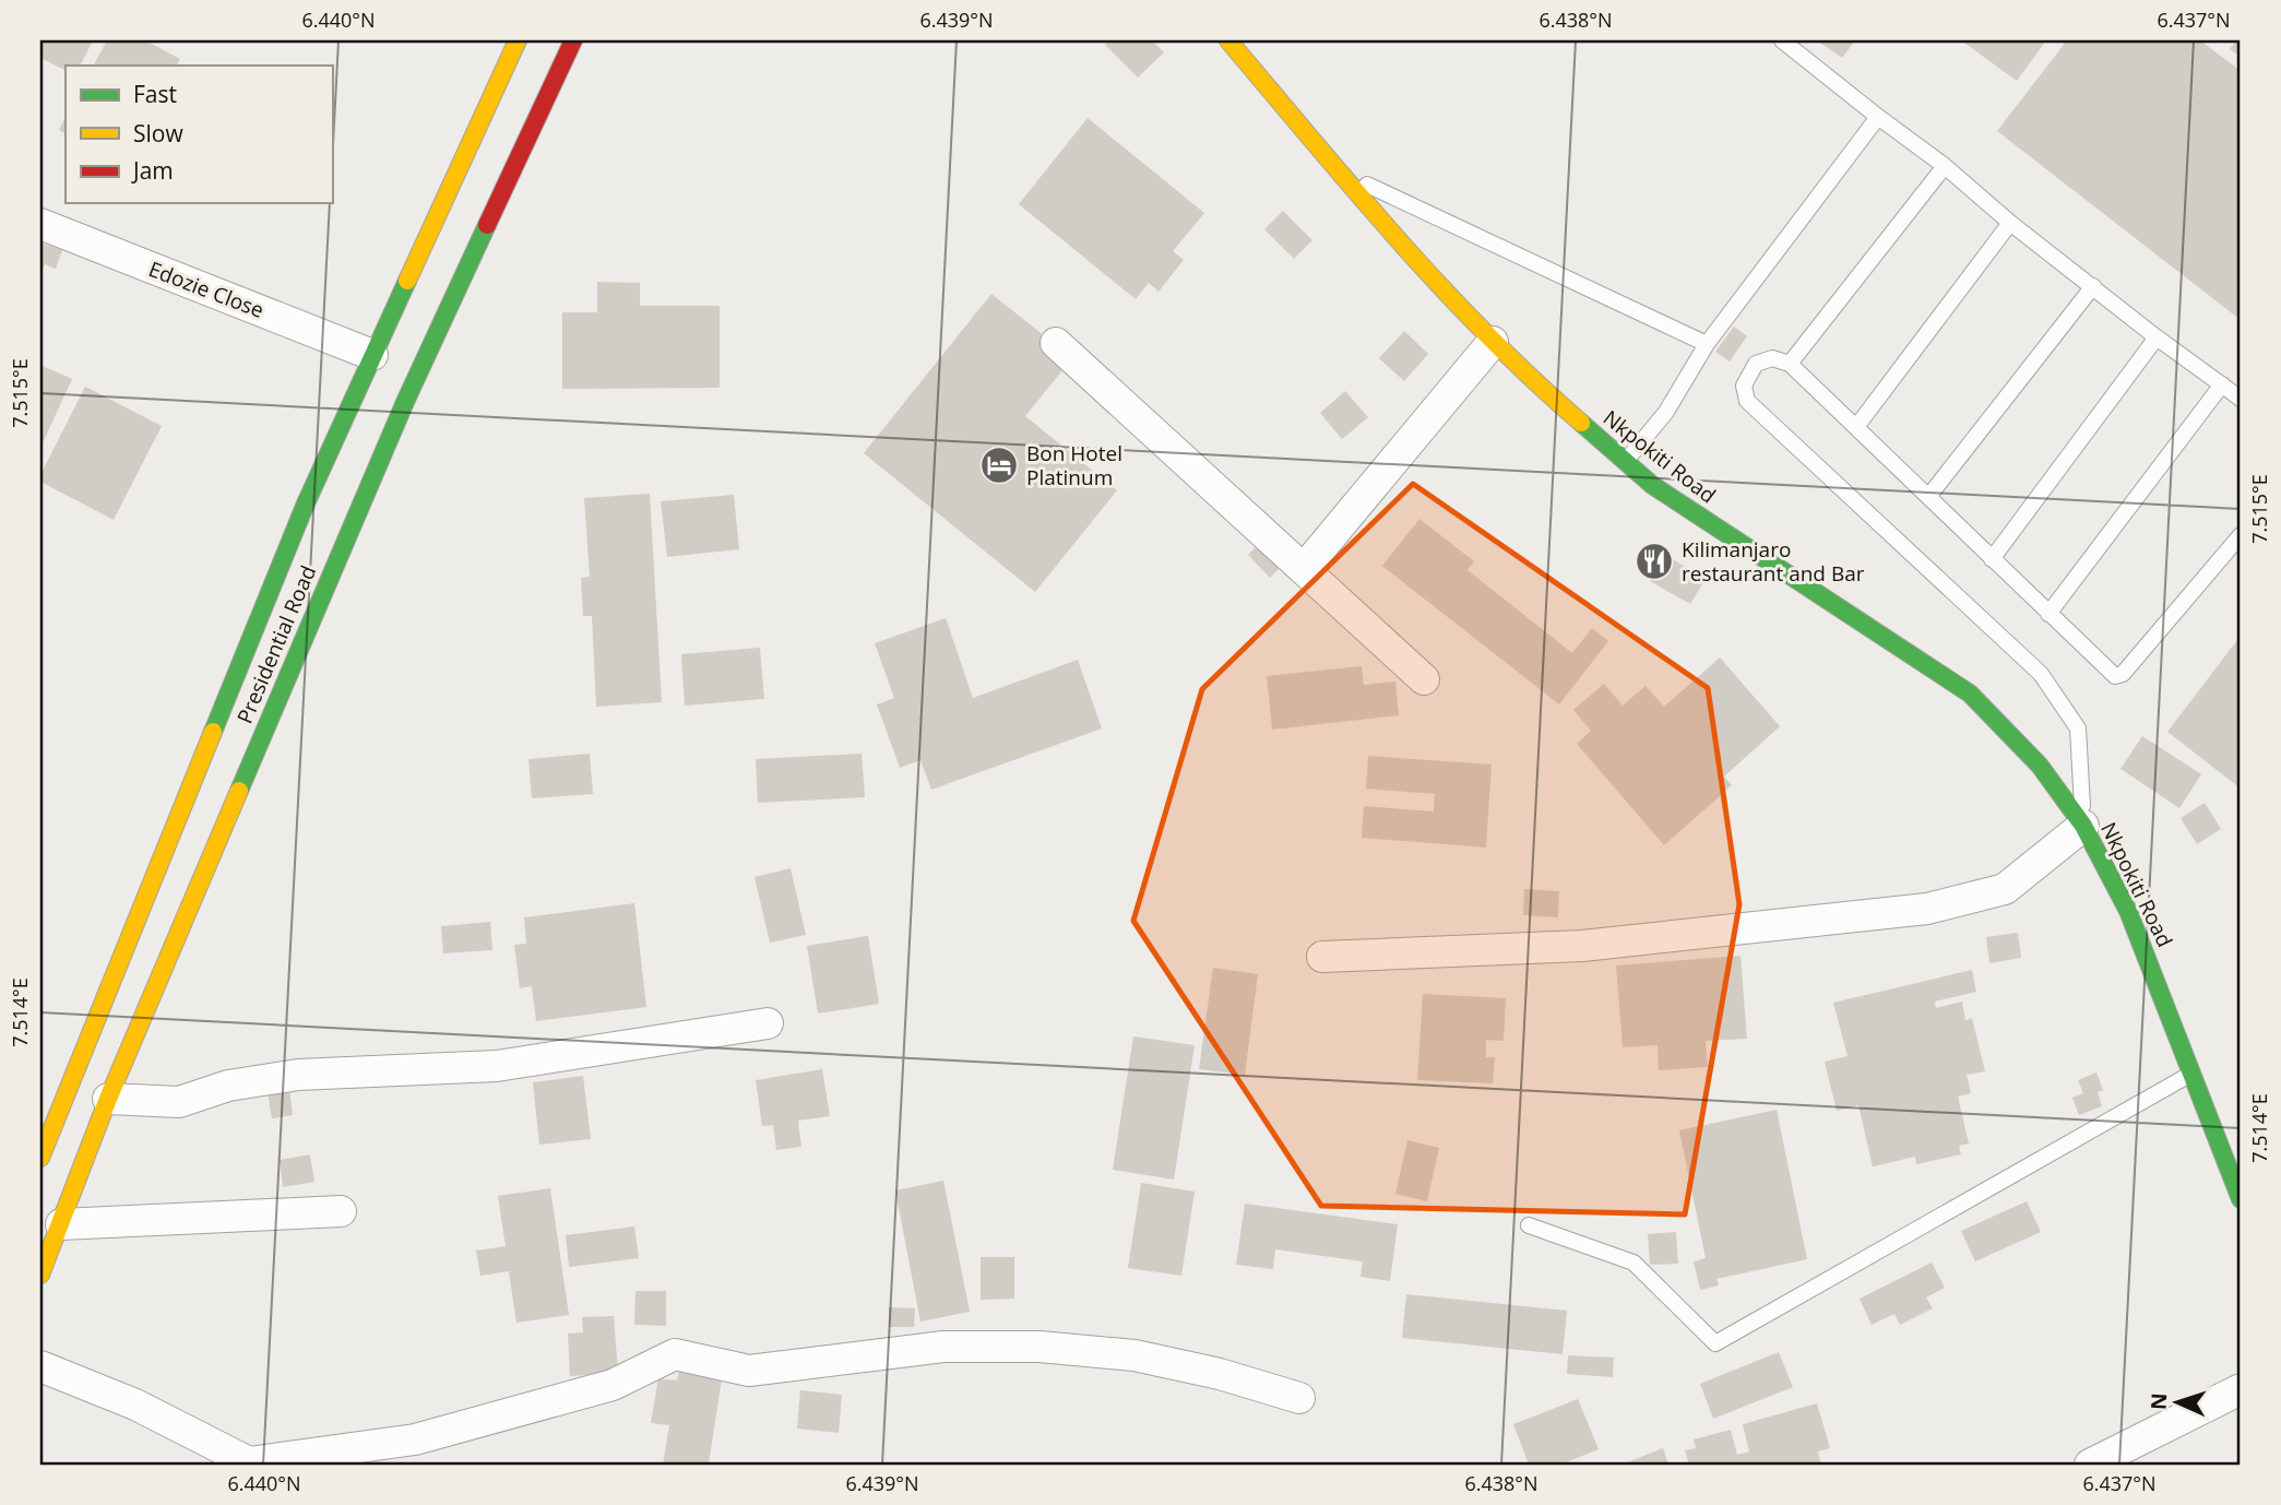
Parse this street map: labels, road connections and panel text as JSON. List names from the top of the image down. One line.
{"streets":{"main road":["Nkpokiti Road","Presidential Road"],"street":["Edozie Close"]},"crossings":[["Edozie Close","Presidential Road"]],"places":{"hotel":["Bon Hotel Platinum"],"restaurant":["Kilimanjaro restaurant and Bar"]},"legend":["Fast","Slow","Jam"],"north":"left","coordinates":["6.440°N","6.439°N","6.438°N","6.437°N","7.515°E","7.514°E"]}
